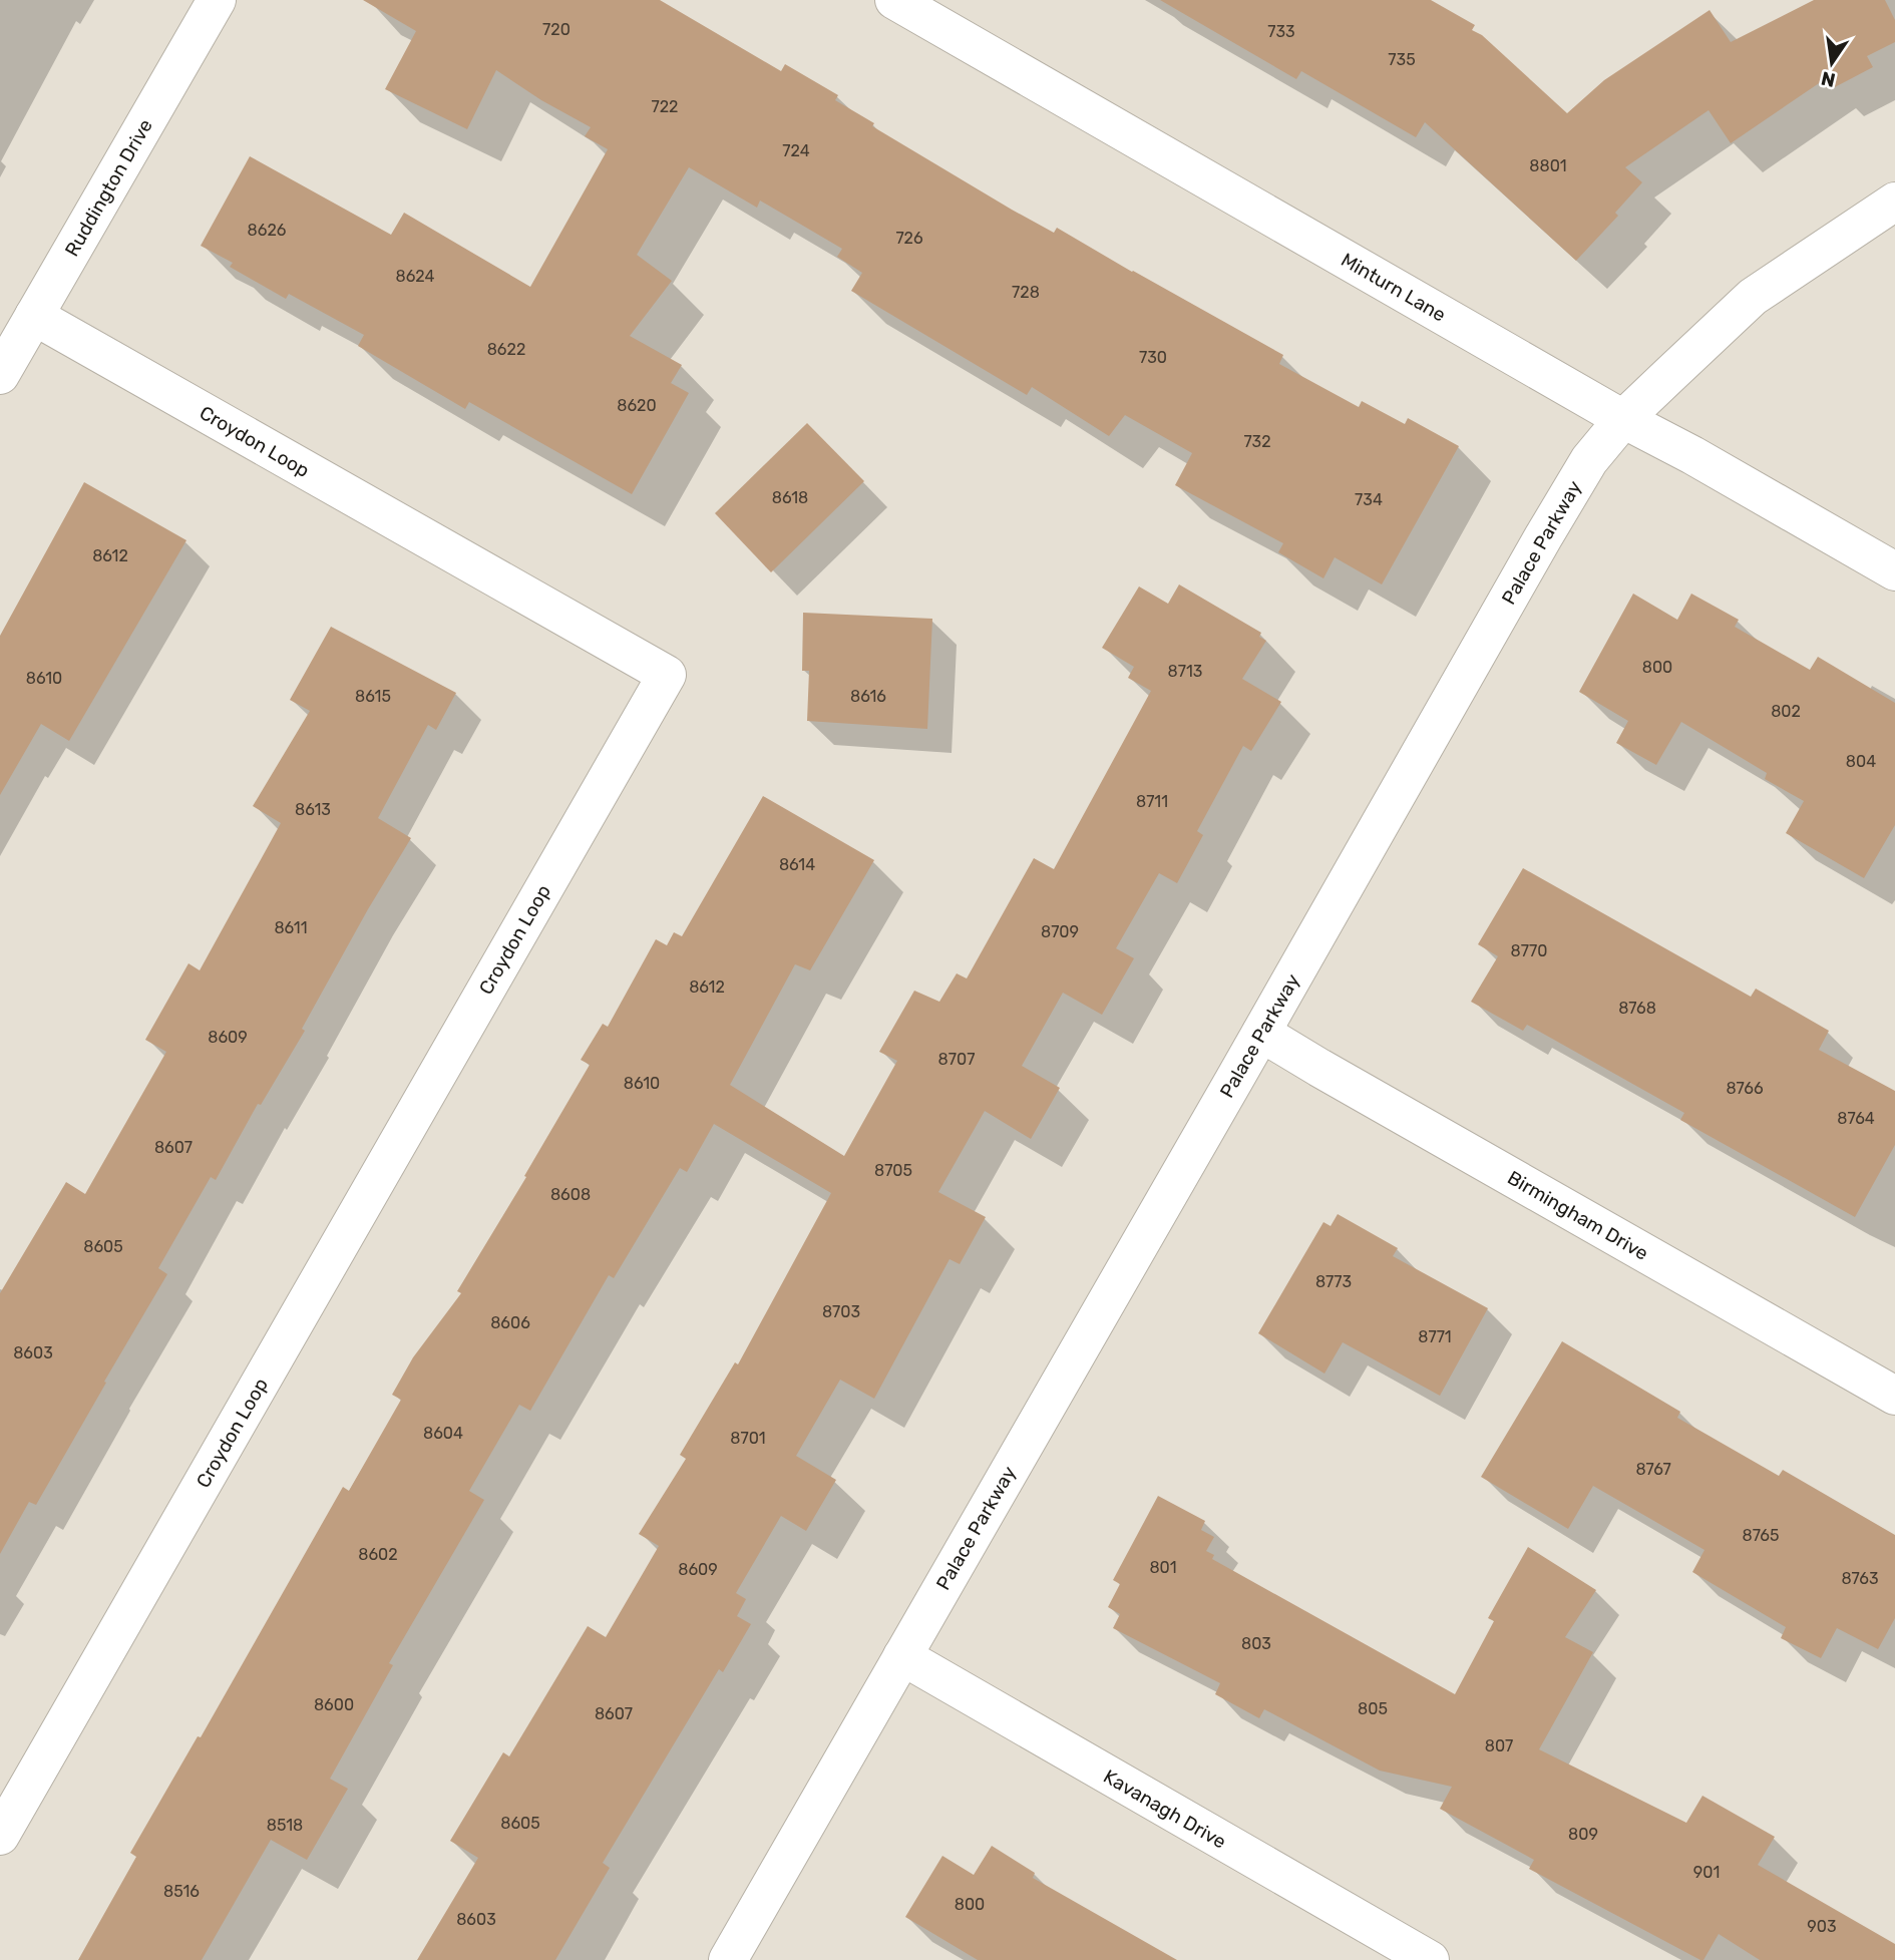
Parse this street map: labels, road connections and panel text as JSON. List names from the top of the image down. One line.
{"streets":{"street":["Ruddington Drive","Minturn Lane","Croydon Loop","Palace Parkway","Birmingham Drive","Kavanagh Drive"]},"crossings":[["Ruddington Drive","Croydon Loop"],["Minturn Lane","Palace Parkway"],["Palace Parkway","Birmingham Drive"],["Palace Parkway","Kavanagh Drive"]],"house_numbers":["720","733","735","722","724","8801","8626","726","8624","728","8622","730","8620","732","8618","734","8612","800","8713","8610","8615","8616","802","804","8711","8613","8614","8611","8709","8770","8612","8768","8609","8707","8610","8766","8764","8607","8705","8608","8605","8773","8703","8606","8771","8603","8604","8701","8767","8765","8602","801","8609","8763","803","8600","805","8607","807","8605","8518","809","901","8516","800","8603","903"],"north":"bottom"}
